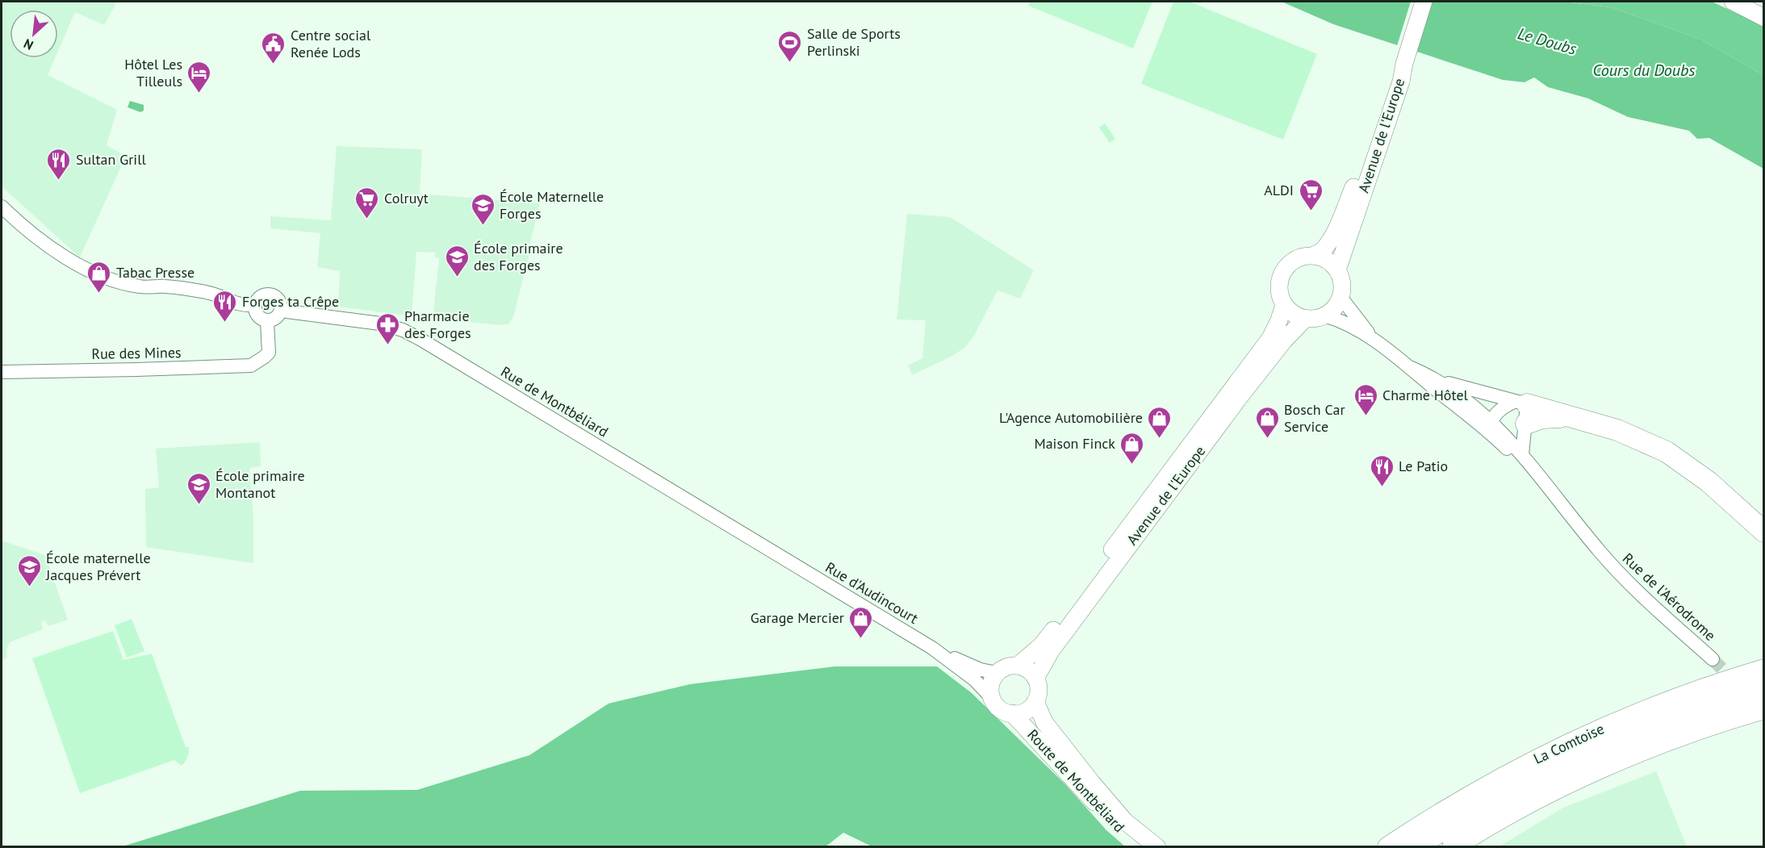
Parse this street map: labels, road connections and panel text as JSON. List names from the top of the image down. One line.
{"streets":{"highway":["La Comtoise"],"main road":["Avenue de l'Europe","Route de Montbéliard"],"street":["Rue des Mines","Rue de Montbéliard","Rue d'Audincourt","Rue de l'Aérodrome"]},"crossings":[["Avenue de l'Europe","Rue d'Audincourt"],["Avenue de l'Europe","Rue de l'Aérodrome"],["Avenue de l'Europe","Route de Montbéliard"],["Rue des Mines","Rue de Montbéliard"],["Rue de Montbéliard","Rue d'Audincourt"],["Rue d'Audincourt","Route de Montbéliard"]],"water":["Le Doubs","Cours du Doubs"],"places":{"sports":["Salle de Sports Perlinski"],"public building":["Centre social Renée Lods"],"hotel":["Hôtel Les Tilleuls","Charme Hôtel"],"restaurant":["Sultan Grill","Forges ta Crêpe","Le Patio"],"supermarket":["ALDI","Colruyt"],"school or university":["École Maternelle Forges","École primaire des Forges","École primaire Montanot","École maternelle Jacques Prévert"],"shop":["Tabac Presse","L'Agence Automobilière","Bosch Car Service","Maison Finck","Garage Mercier"],"pharmacy":["Pharmacie des Forges"]},"north":"bottom left"}
